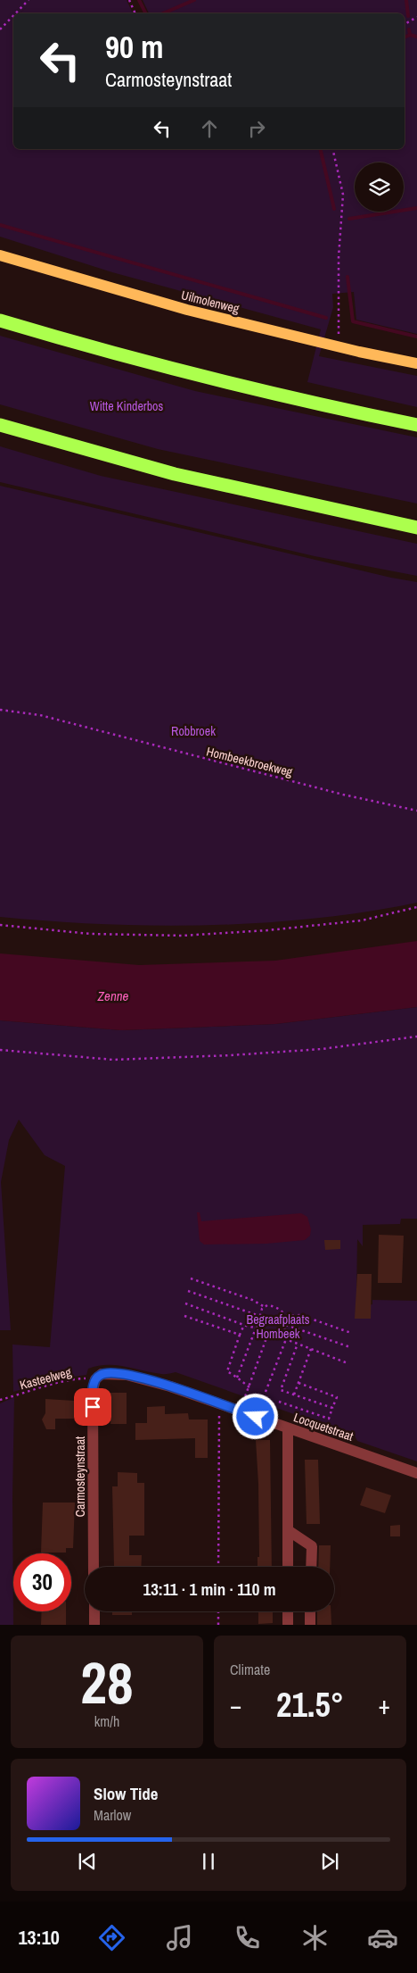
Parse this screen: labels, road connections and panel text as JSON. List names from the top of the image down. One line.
{"streets":{"main road":["Uilmolenweg"],"street":["Locquetstraat","Carmosteynstraat"],"path":["Hombeekbroekweg","Kasteelweg"]},"crossings":[["Kasteelweg","Locquetstraat"],["Kasteelweg","Carmosteynstraat"],["Locquetstraat","Carmosteynstraat"]],"water":["Zenne"],"parks":["Witte Kinderbos","Robbroek","Begraafplaats Hombeek"],"page":{"turn":["90 m","Carmosteynstraat"],"limit":"30","trip":"13:11 · 1 min · 110 m","tile":[["28","km/h"],"Climate"],"heat":["−","21.5°","+"],"song":["Slow Tide","Marlow"],"tabs":"13:10"}}
